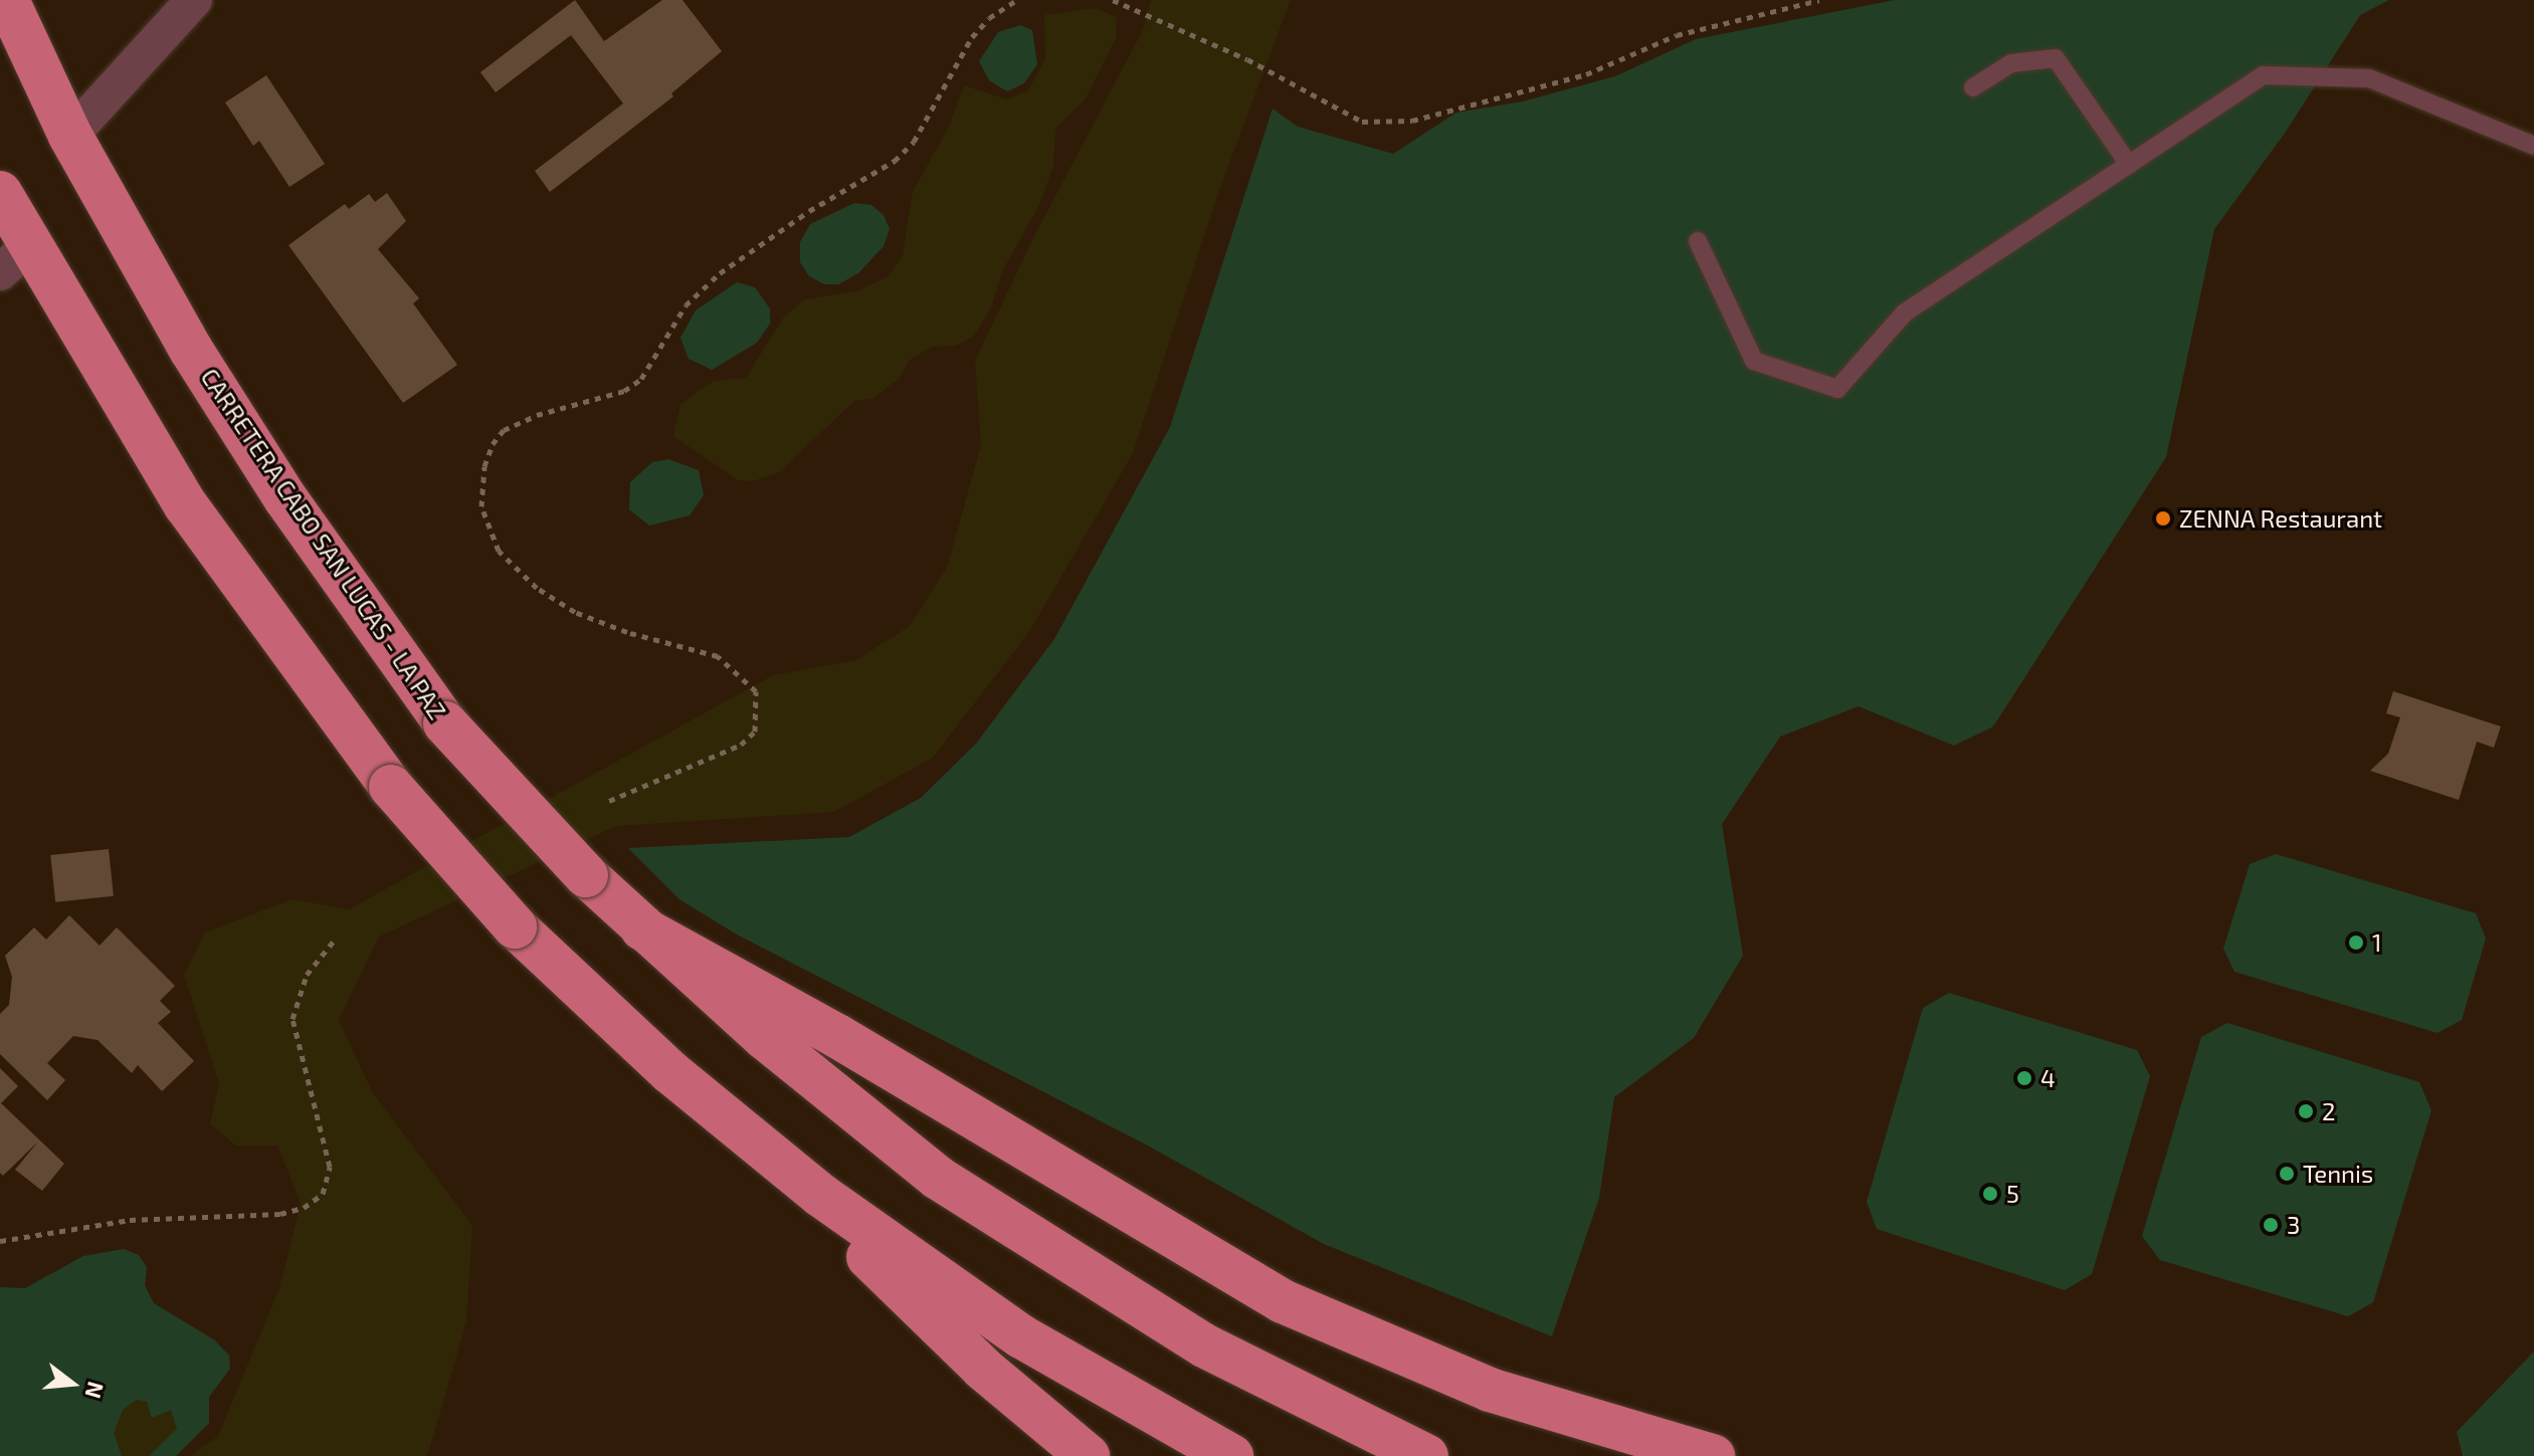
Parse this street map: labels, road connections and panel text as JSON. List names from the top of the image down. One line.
{"streets":{"highway":["CARRETERA CABO SAN LUCAS - LA PAZ"]},"places":["ZENNA Restaurant","1","4","2","Tennis","5","3"],"north":"right"}
